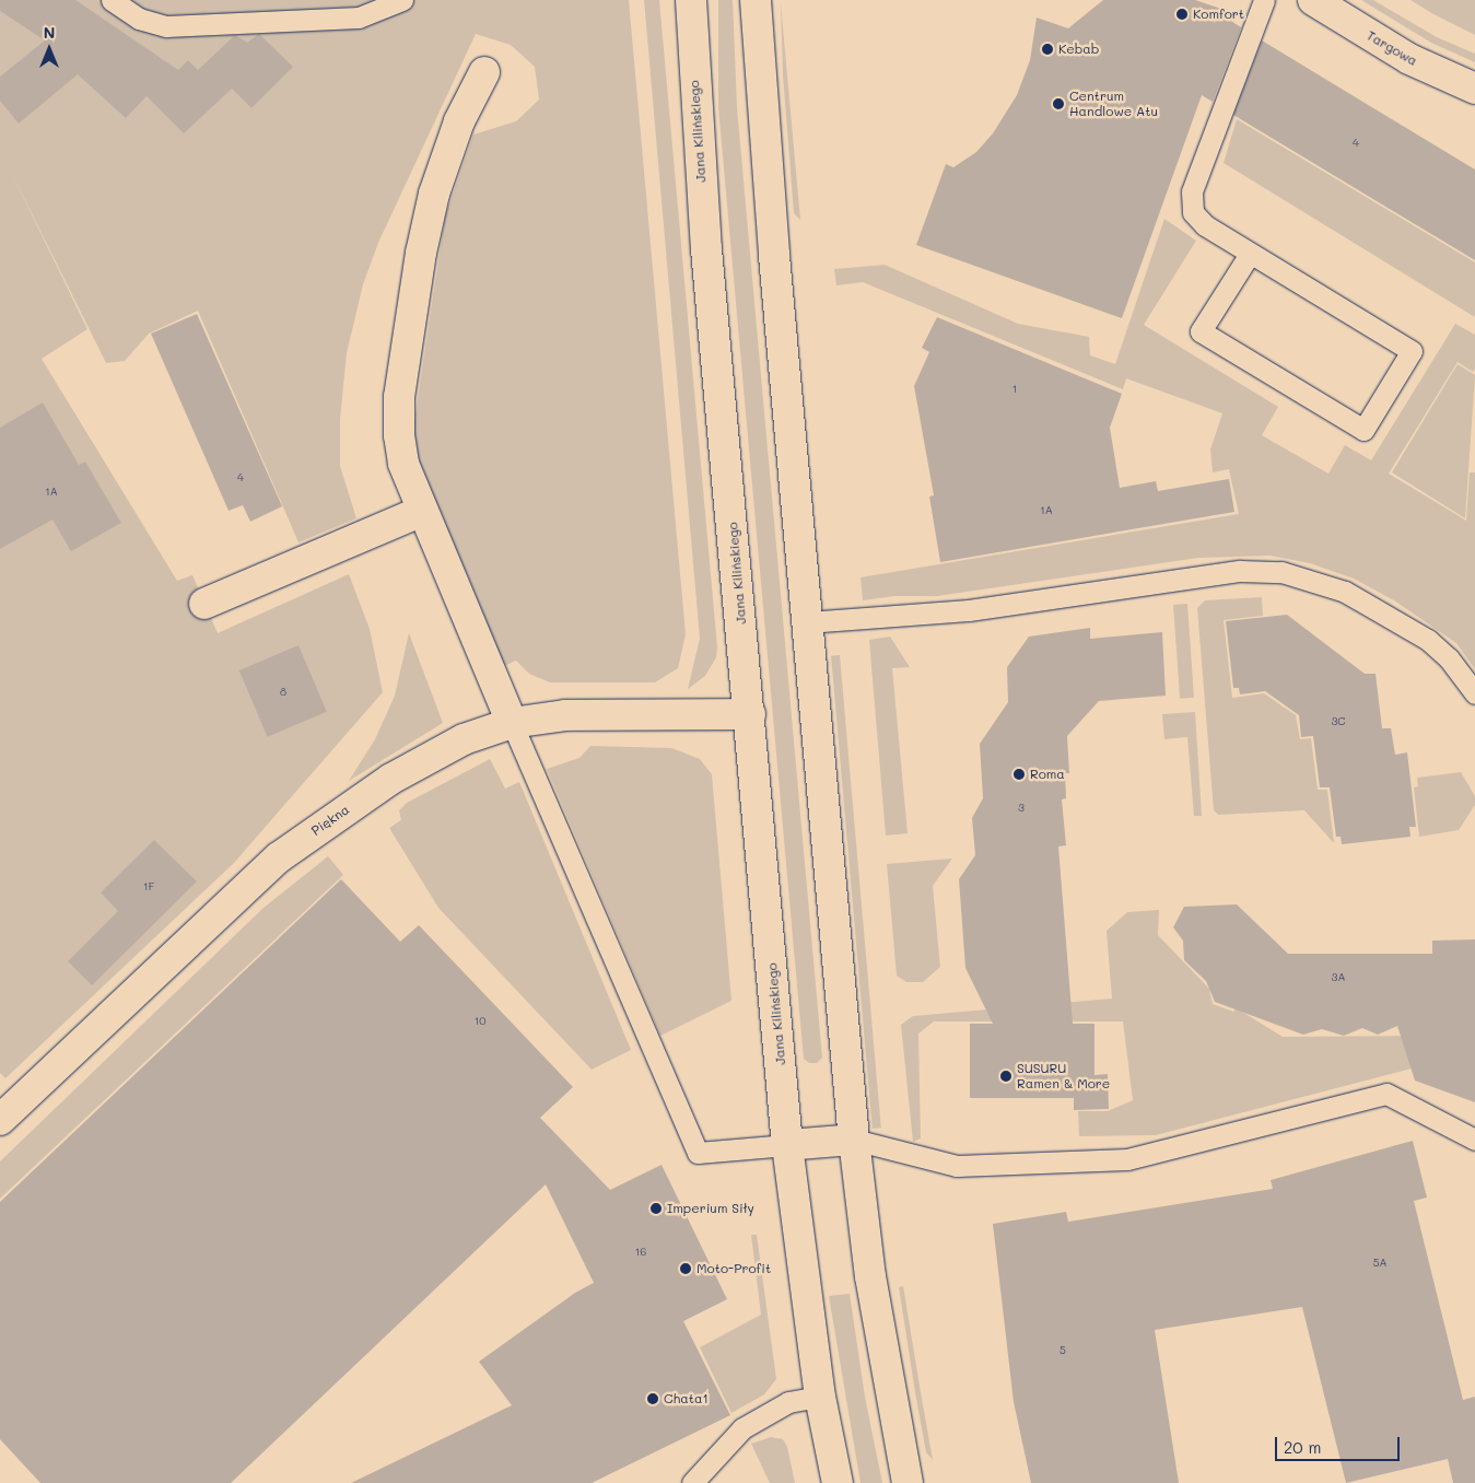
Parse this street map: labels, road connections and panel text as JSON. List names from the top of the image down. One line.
{"streets":{"street":["Targowa","Jana Kilińskiego","Piękna"]},"crossings":[["Jana Kilińskiego","Piękna"]],"places":["Komfort","Kebab","Centrum Handlowe Atu","Roma","SUSURU Ramen & More","Imperium Siły","Moto-Profit","Chata1"],"house_numbers":["4","1","4","1A","1A","8","3C","3","1F","3A","10","16","5A","5"],"scale_bar":"20 m","north":"top"}
